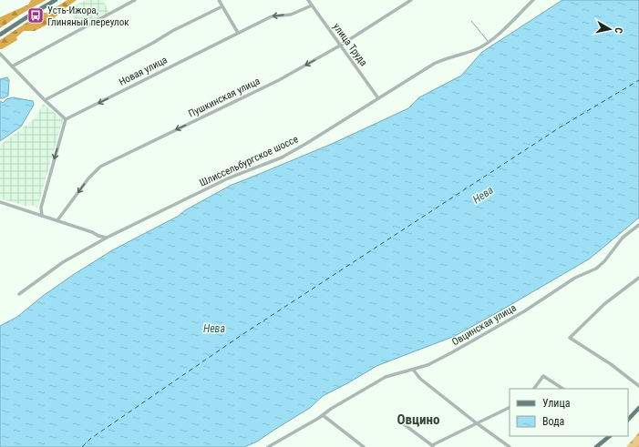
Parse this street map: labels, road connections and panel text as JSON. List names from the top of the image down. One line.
{"streets":{"street":["улица Труда","Новая улица","Пушкинская улица","Шлиссельбургское шоссе","Овцинская улица"]},"crossings":[["улица Труда","Новая улица"],["улица Труда","Пушкинская улица"],["улица Труда","Шлиссельбургское шоссе"]],"one_way":["Пушкинская улица"],"districts":["Овцино"],"water":["Нева"],"places":{"bus stop":["Усть-Ижора, Глиняный переулок"]},"legend":["Улица","Вода"],"north":"right"}
